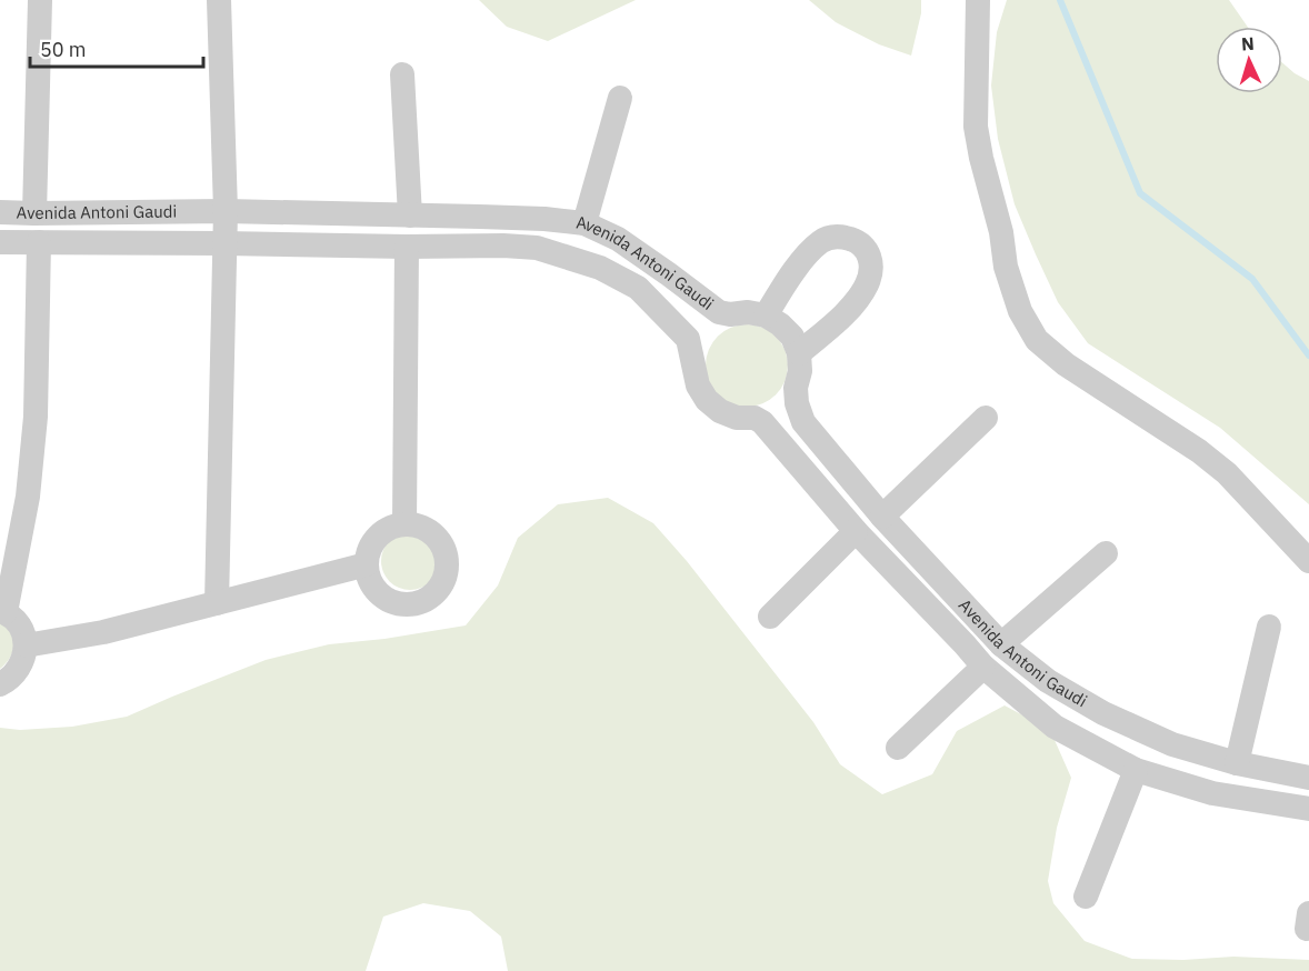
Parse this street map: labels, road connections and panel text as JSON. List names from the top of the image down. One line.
{"streets":{"street":["Avenida Antoni Gaudi"]},"scale_bar":"50 m","north":"top"}
